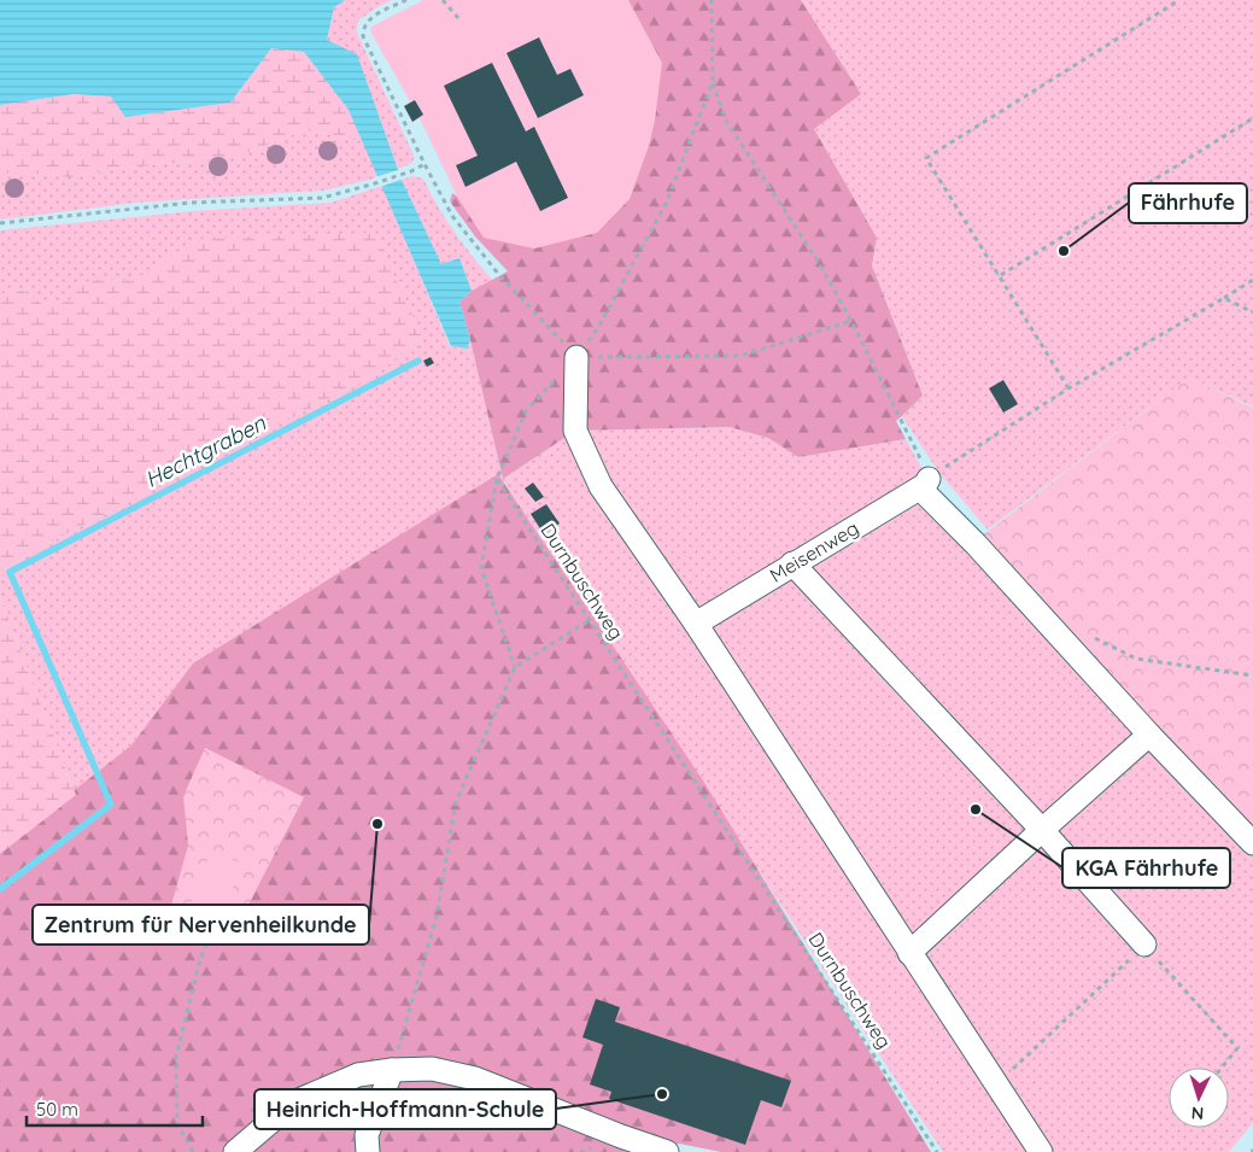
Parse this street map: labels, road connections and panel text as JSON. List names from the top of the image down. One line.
{"streets":{"lane":["Meisenweg"],"path":["Durnbuschweg"]},"water":["Hechtgraben"],"places":["Fährhufe","KGA Fährhufe","Zentrum für Nervenheilkunde","Heinrich-Hoffmann-Schule"],"scale_bar":"50 m","north":"bottom"}
